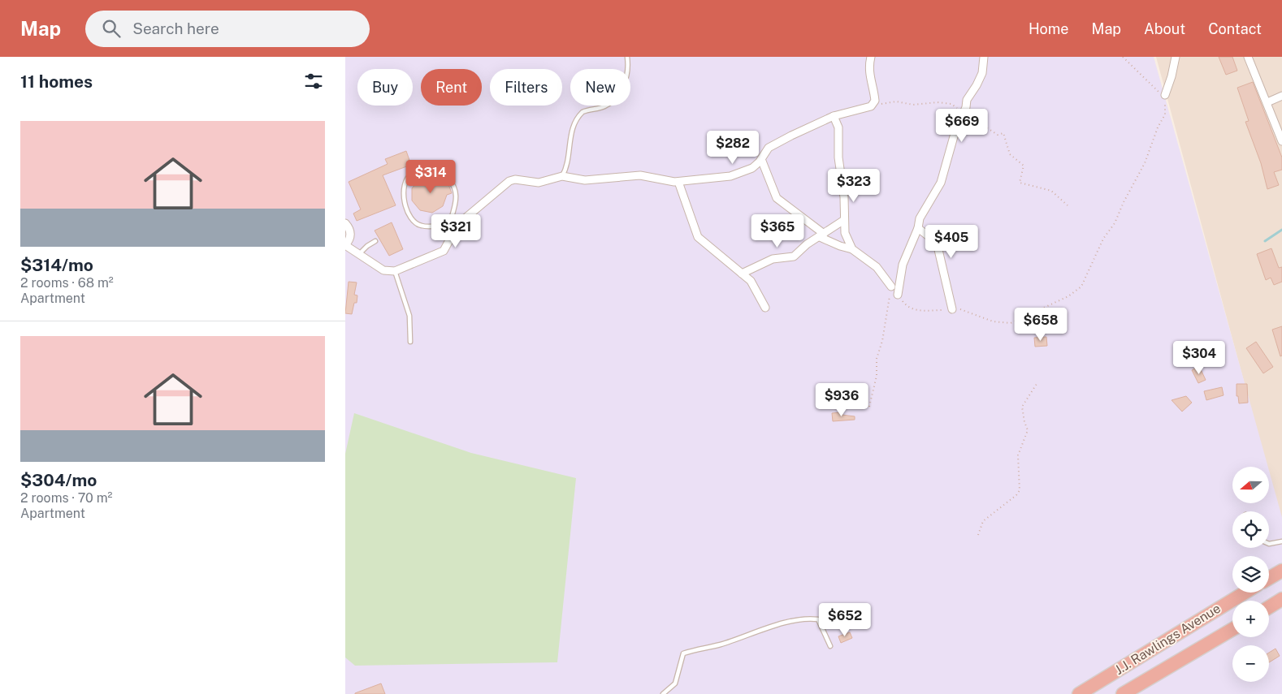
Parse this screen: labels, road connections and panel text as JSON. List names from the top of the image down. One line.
{"streets":{"highway":["J.J. Rawlings Avenue"]},"north":"left","page":{"header":"Map","search":"Search here","nav":["Home","Map","About","Contact"],"heading":"11 homes","chip":["Buy","Rent","Filters","New"],"list":[{"name":"$314/mo","note":"2 rooms · 68 m² · Apartment"},{"name":"$304/mo","note":"2 rooms · 70 m² · Apartment"}],"price":["$669","$282","$314","$323","$321","$365","$405","$658","$304","$936","$652"],"map_buttons":["+","−"]}}
